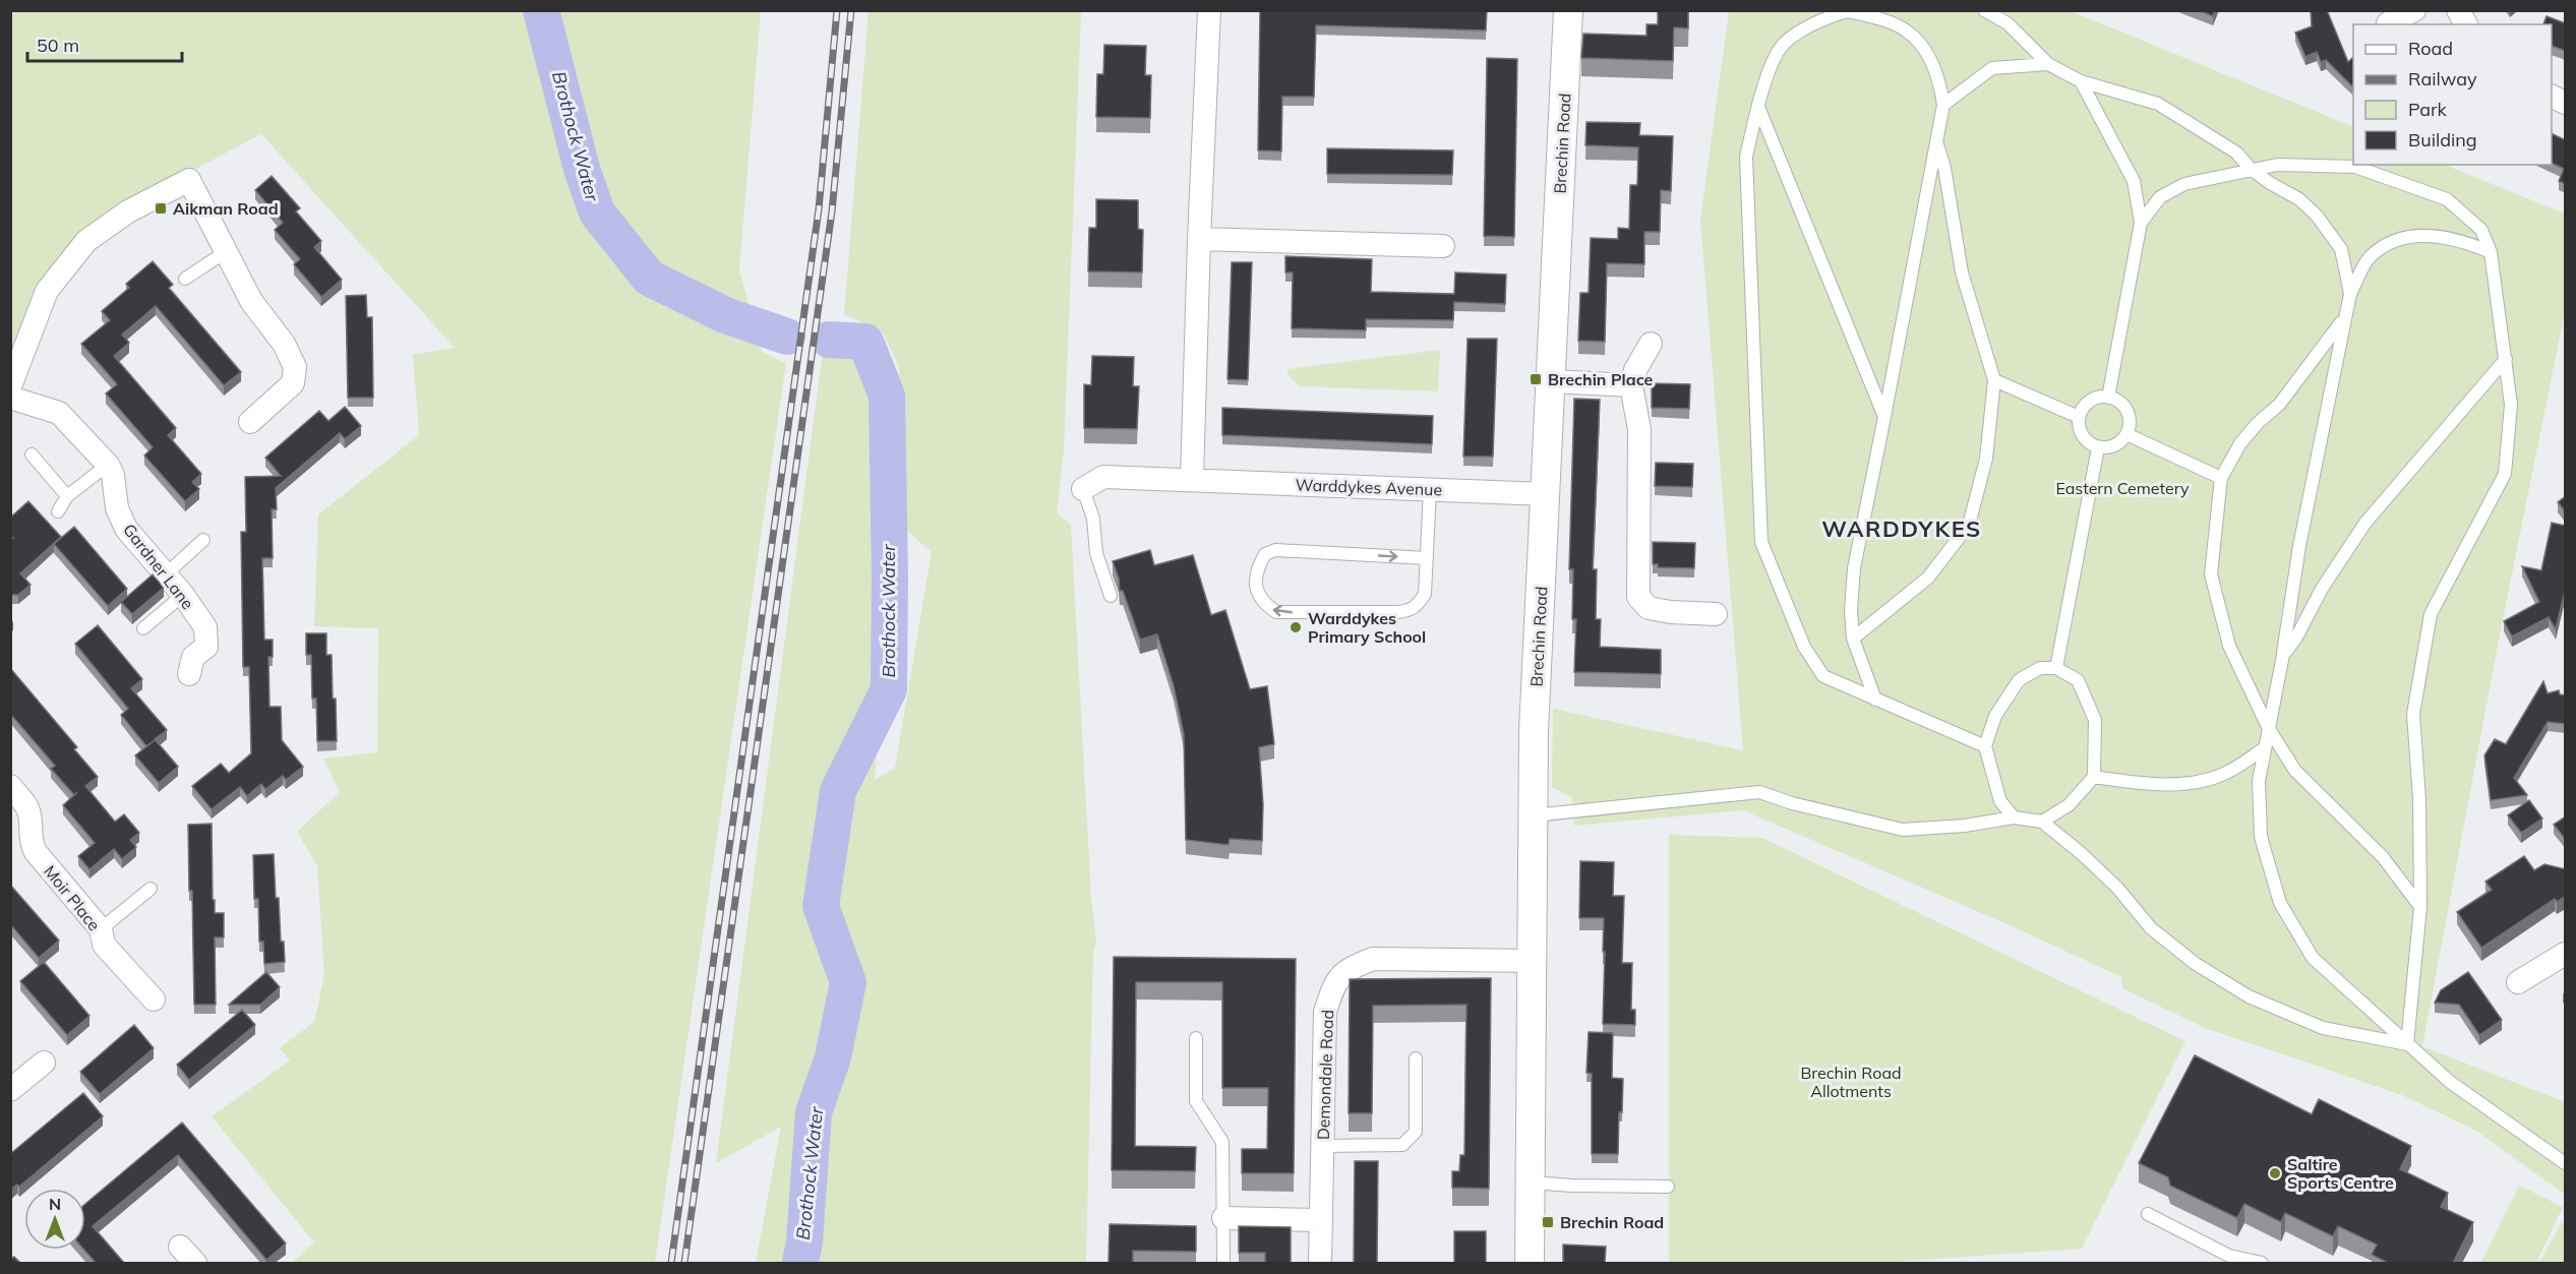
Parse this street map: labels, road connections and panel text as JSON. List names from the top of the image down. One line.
{"streets":{"street":["Brechin Road","Warddykes Avenue","Gardner Lane","Moir Place","Demondale Road"]},"crossings":[["Brechin Road","Warddykes Avenue"],["Brechin Road","Demondale Road"]],"districts":["WARDDYKES"],"water":["Brothock Water"],"parks":["Eastern Cemetery","Brechin Road Allotments"],"places":{"transit":["Aikman Road","Brechin Place","Brechin Road"],"other":["Warddykes Primary School","Saltire Sports Centre"]},"legend":["Road","Railway","Park","Building"],"scale_bar":"50 m","north":"top"}
